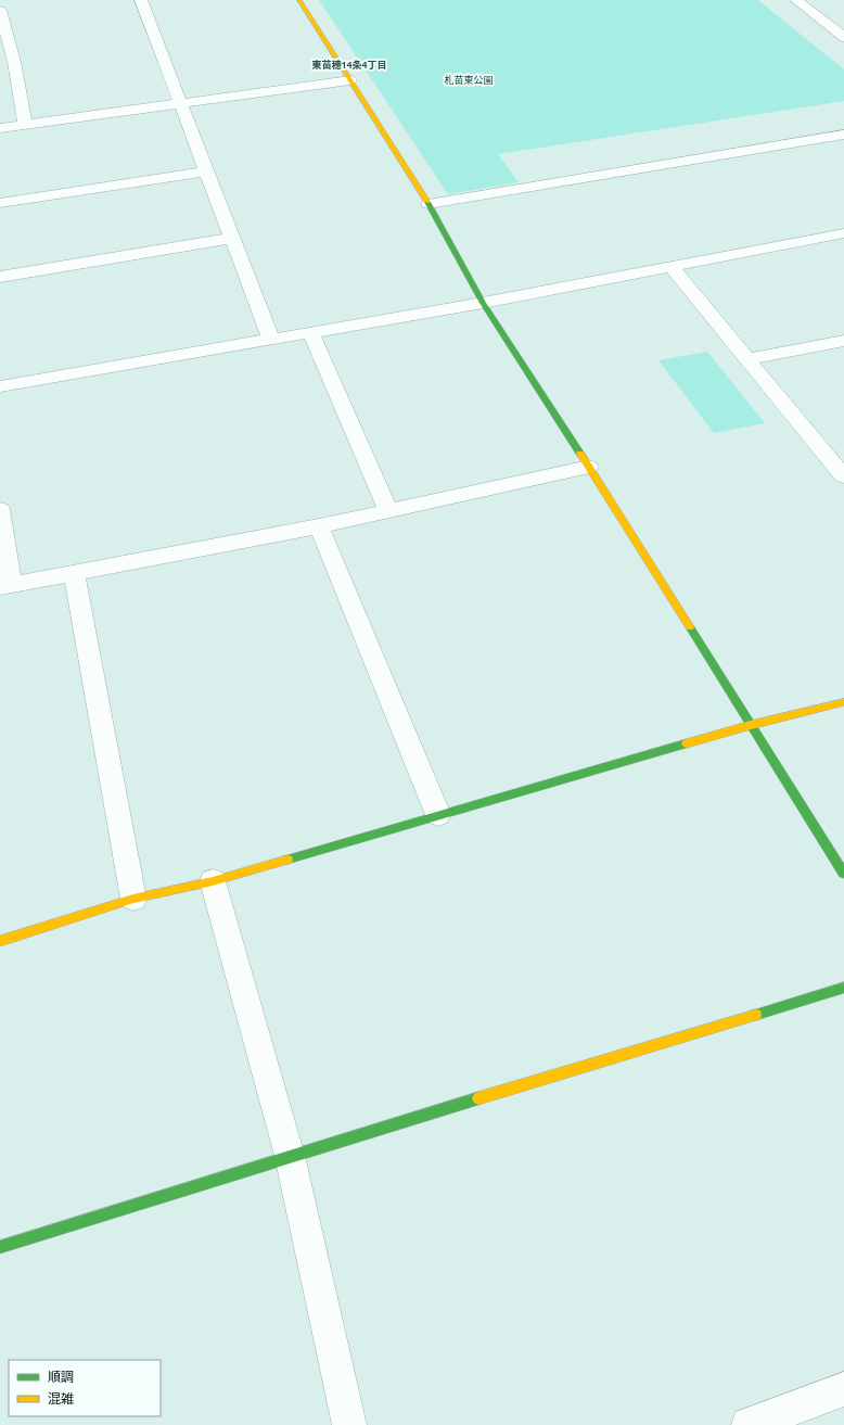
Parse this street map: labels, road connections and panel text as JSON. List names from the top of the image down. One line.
{"districts":["東苗穂14条4丁目"],"parks":["札苗東公園"],"legend":["順調","混雑"]}
